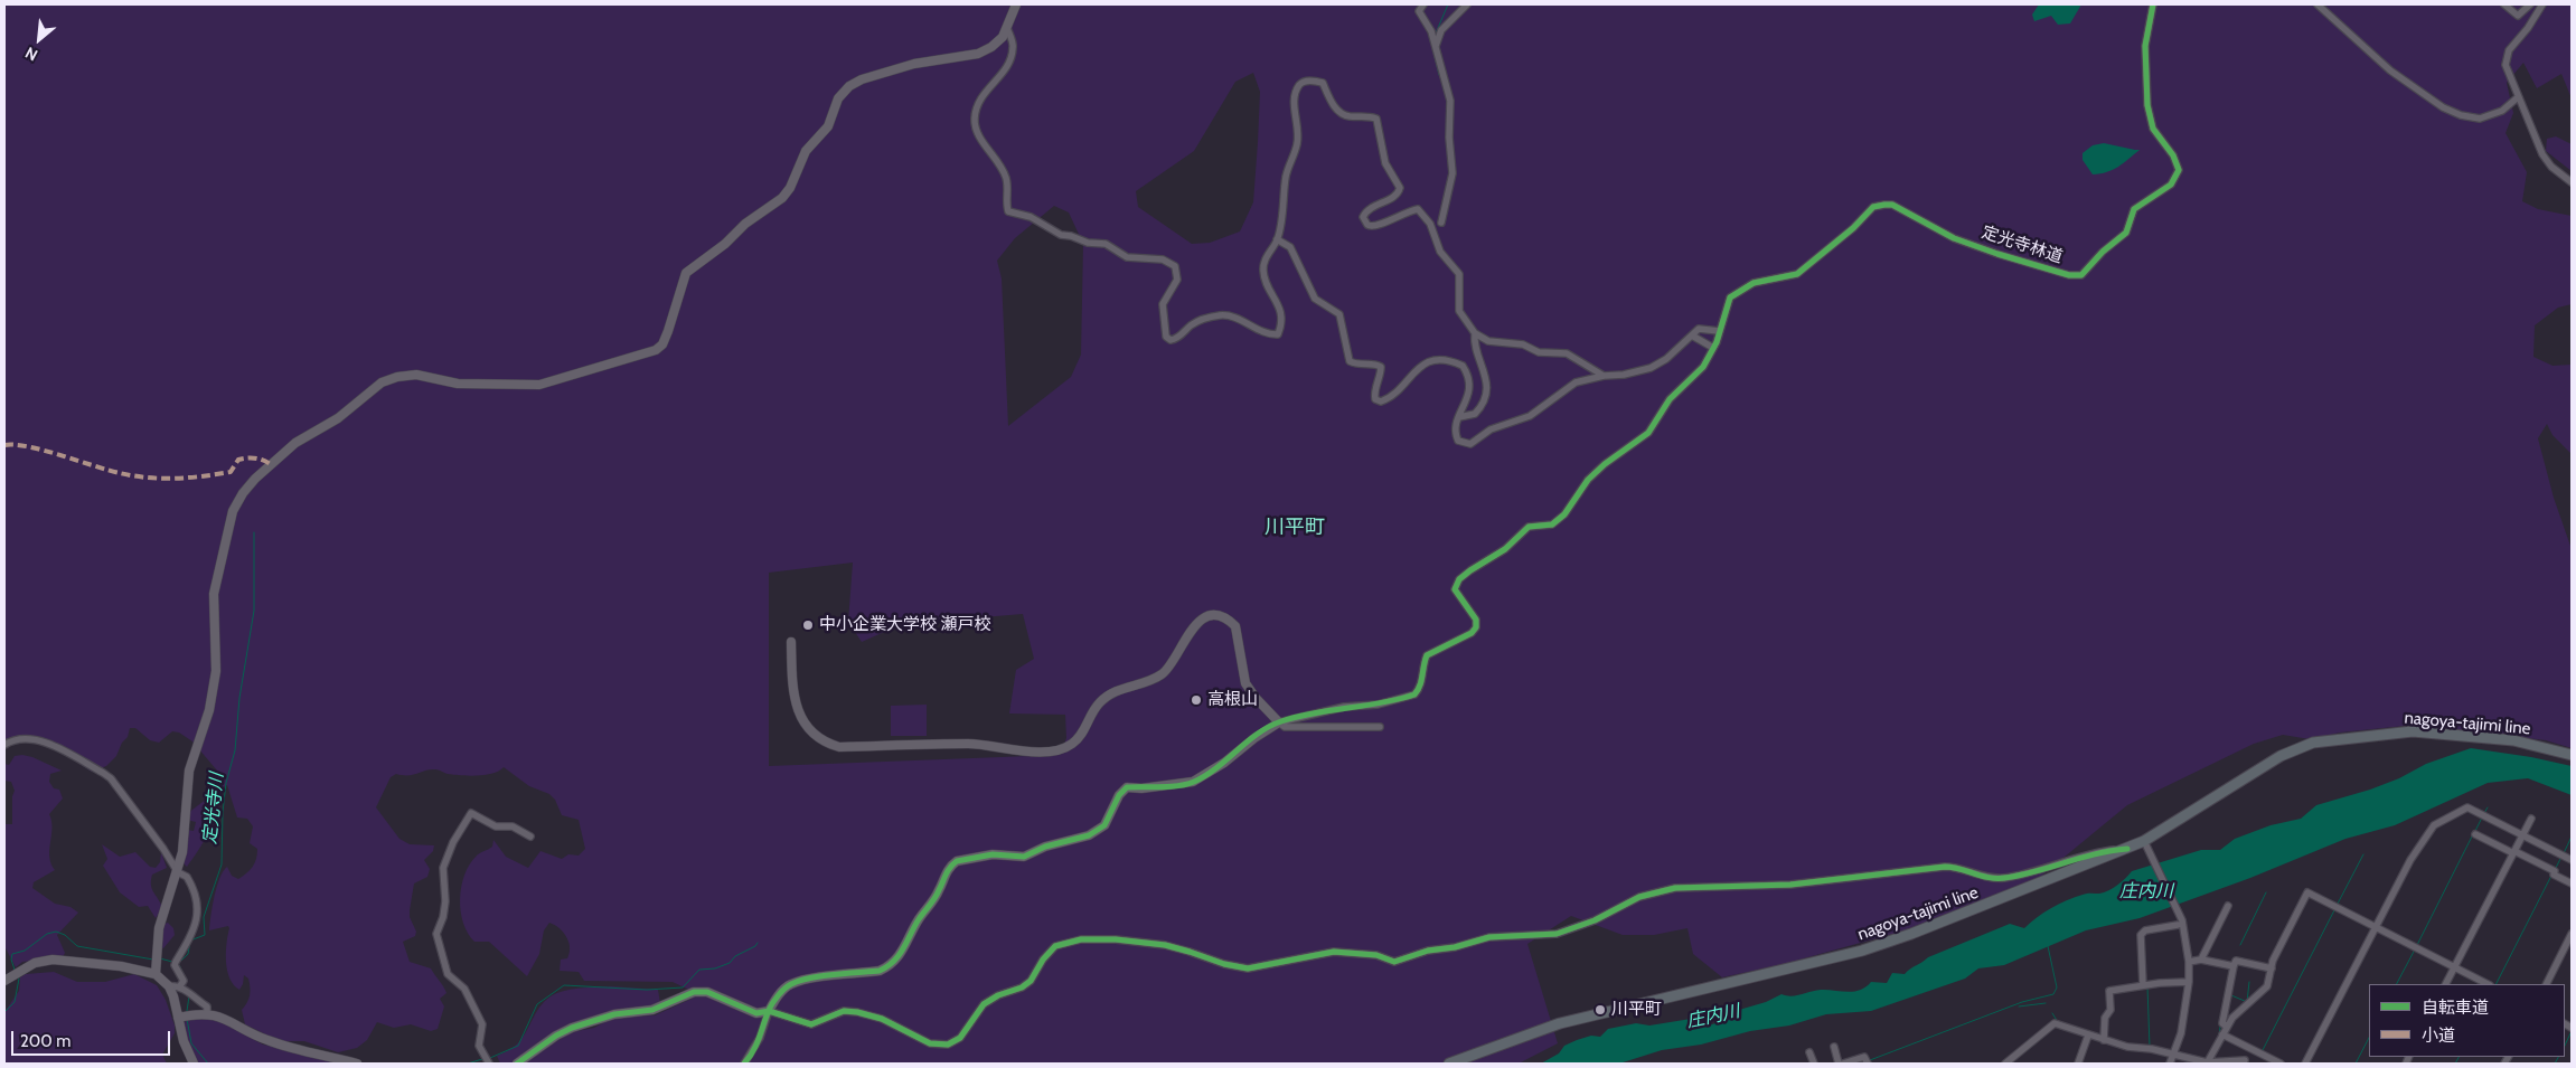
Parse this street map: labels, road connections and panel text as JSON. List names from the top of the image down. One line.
{"streets":{"main road":["nagoya-tajimi line"],"street":["定光寺林道"]},"districts":["川平町"],"water":["定光寺川","庄内川"],"places":["中小企業大学校 瀬戸校","高根山","川平町"],"legend":["自転車道","小道"],"scale_bar":"200 m","north":"bottom left"}
